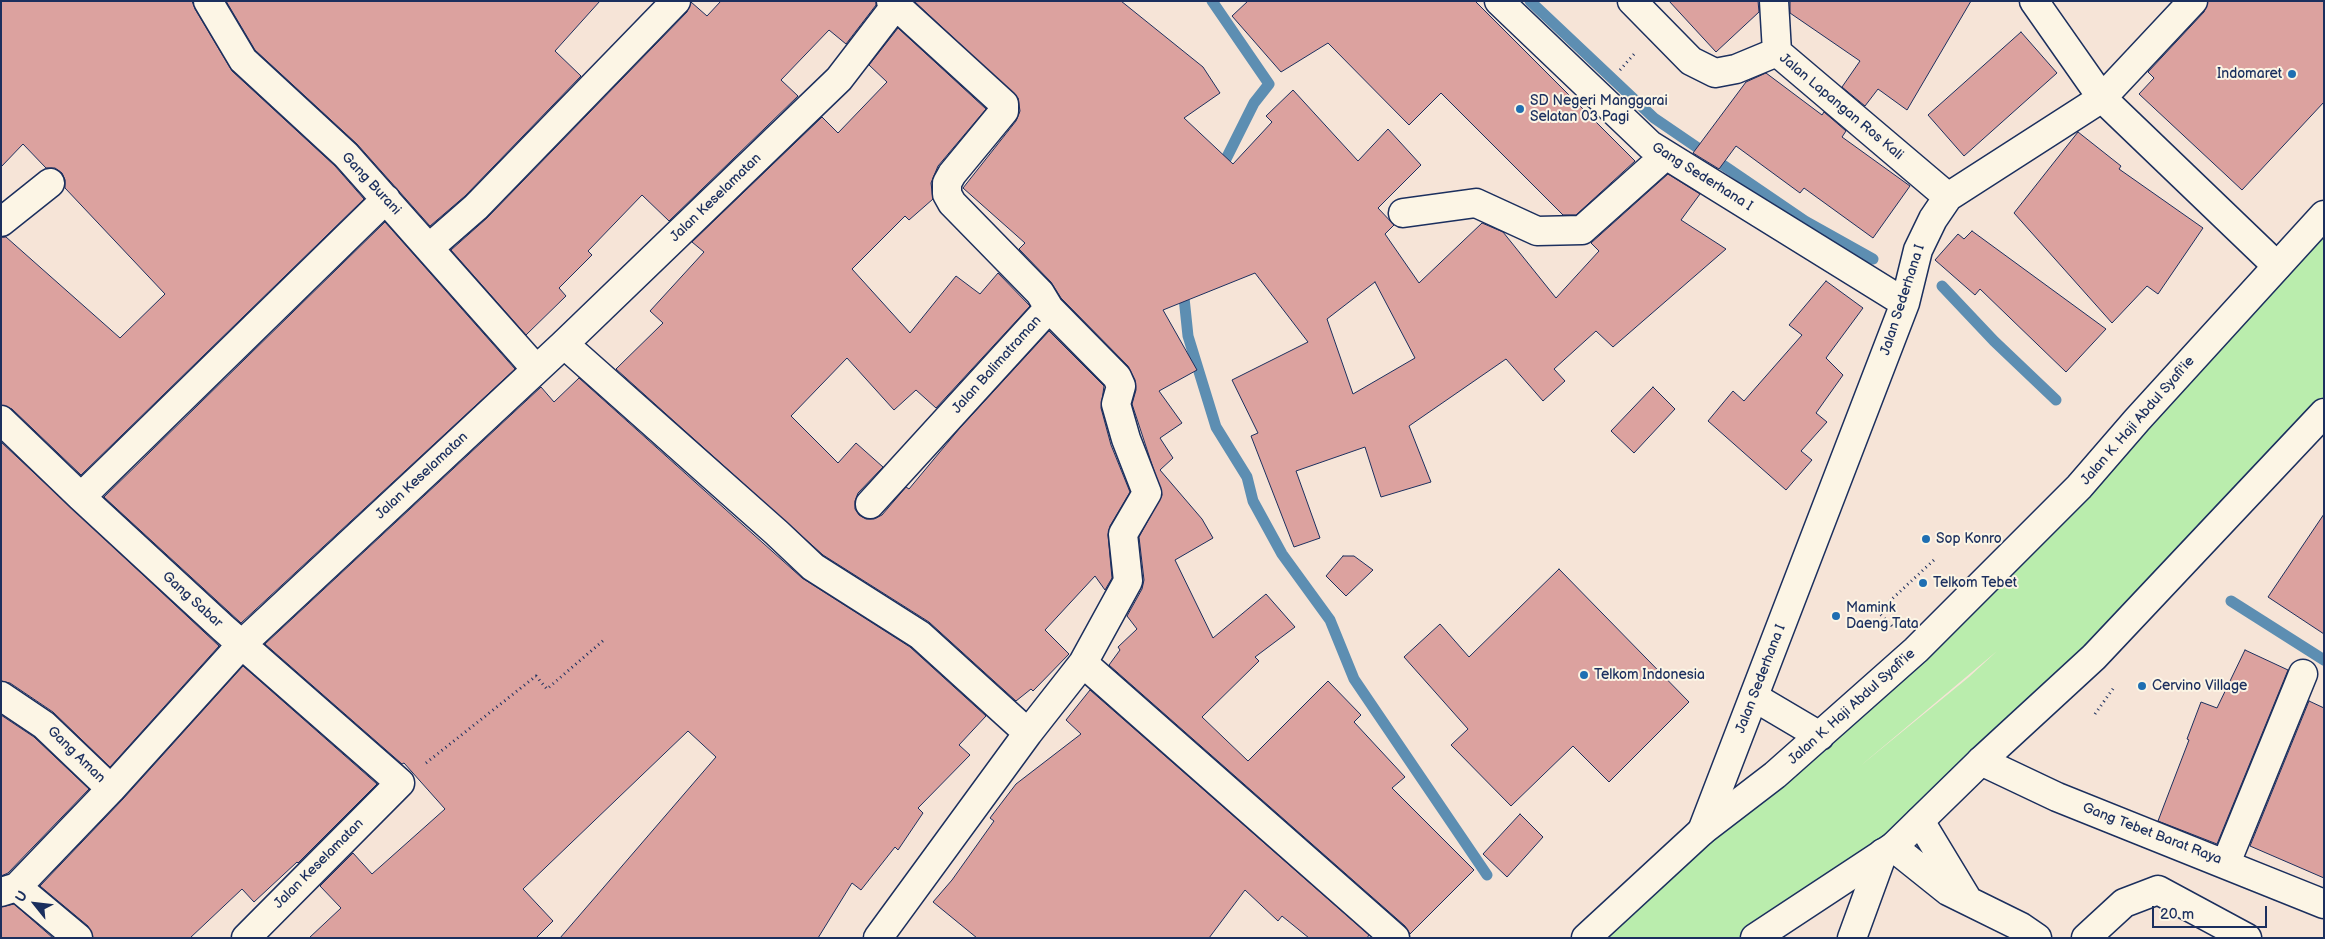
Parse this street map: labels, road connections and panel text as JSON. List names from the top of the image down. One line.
{"streets":{"street":["Jalan Lapangan Ros Kali","Gang Sederhana I","Gang Burani","Jalan Keselamatan","Jalan Sederhana I","Jalan Balimatraman","Jalan K. Haji Abdul Syafi'ie","Gang Sabar","Gang Aman","Gang Tebet Barat Raya"]},"crossings":[["Jalan Lapangan Ros Kali","Jalan Sederhana I"],["Gang Sederhana I","Jalan Sederhana I"],["Gang Burani","Jalan Keselamatan"],["Jalan Keselamatan","Jalan Balimatraman"],["Jalan Keselamatan","Gang Sabar"],["Jalan Sederhana I","Jalan K. Haji Abdul Syafi'ie"]],"places":["Indomaret","SD Negeri Manggarai Selatan 03 Pagi","Sop Konro","Telkom Tebet","Mamink Daeng Tata","Telkom Indonesia","Cervino Village"],"scale_bar":"20 m","north":"top left"}
